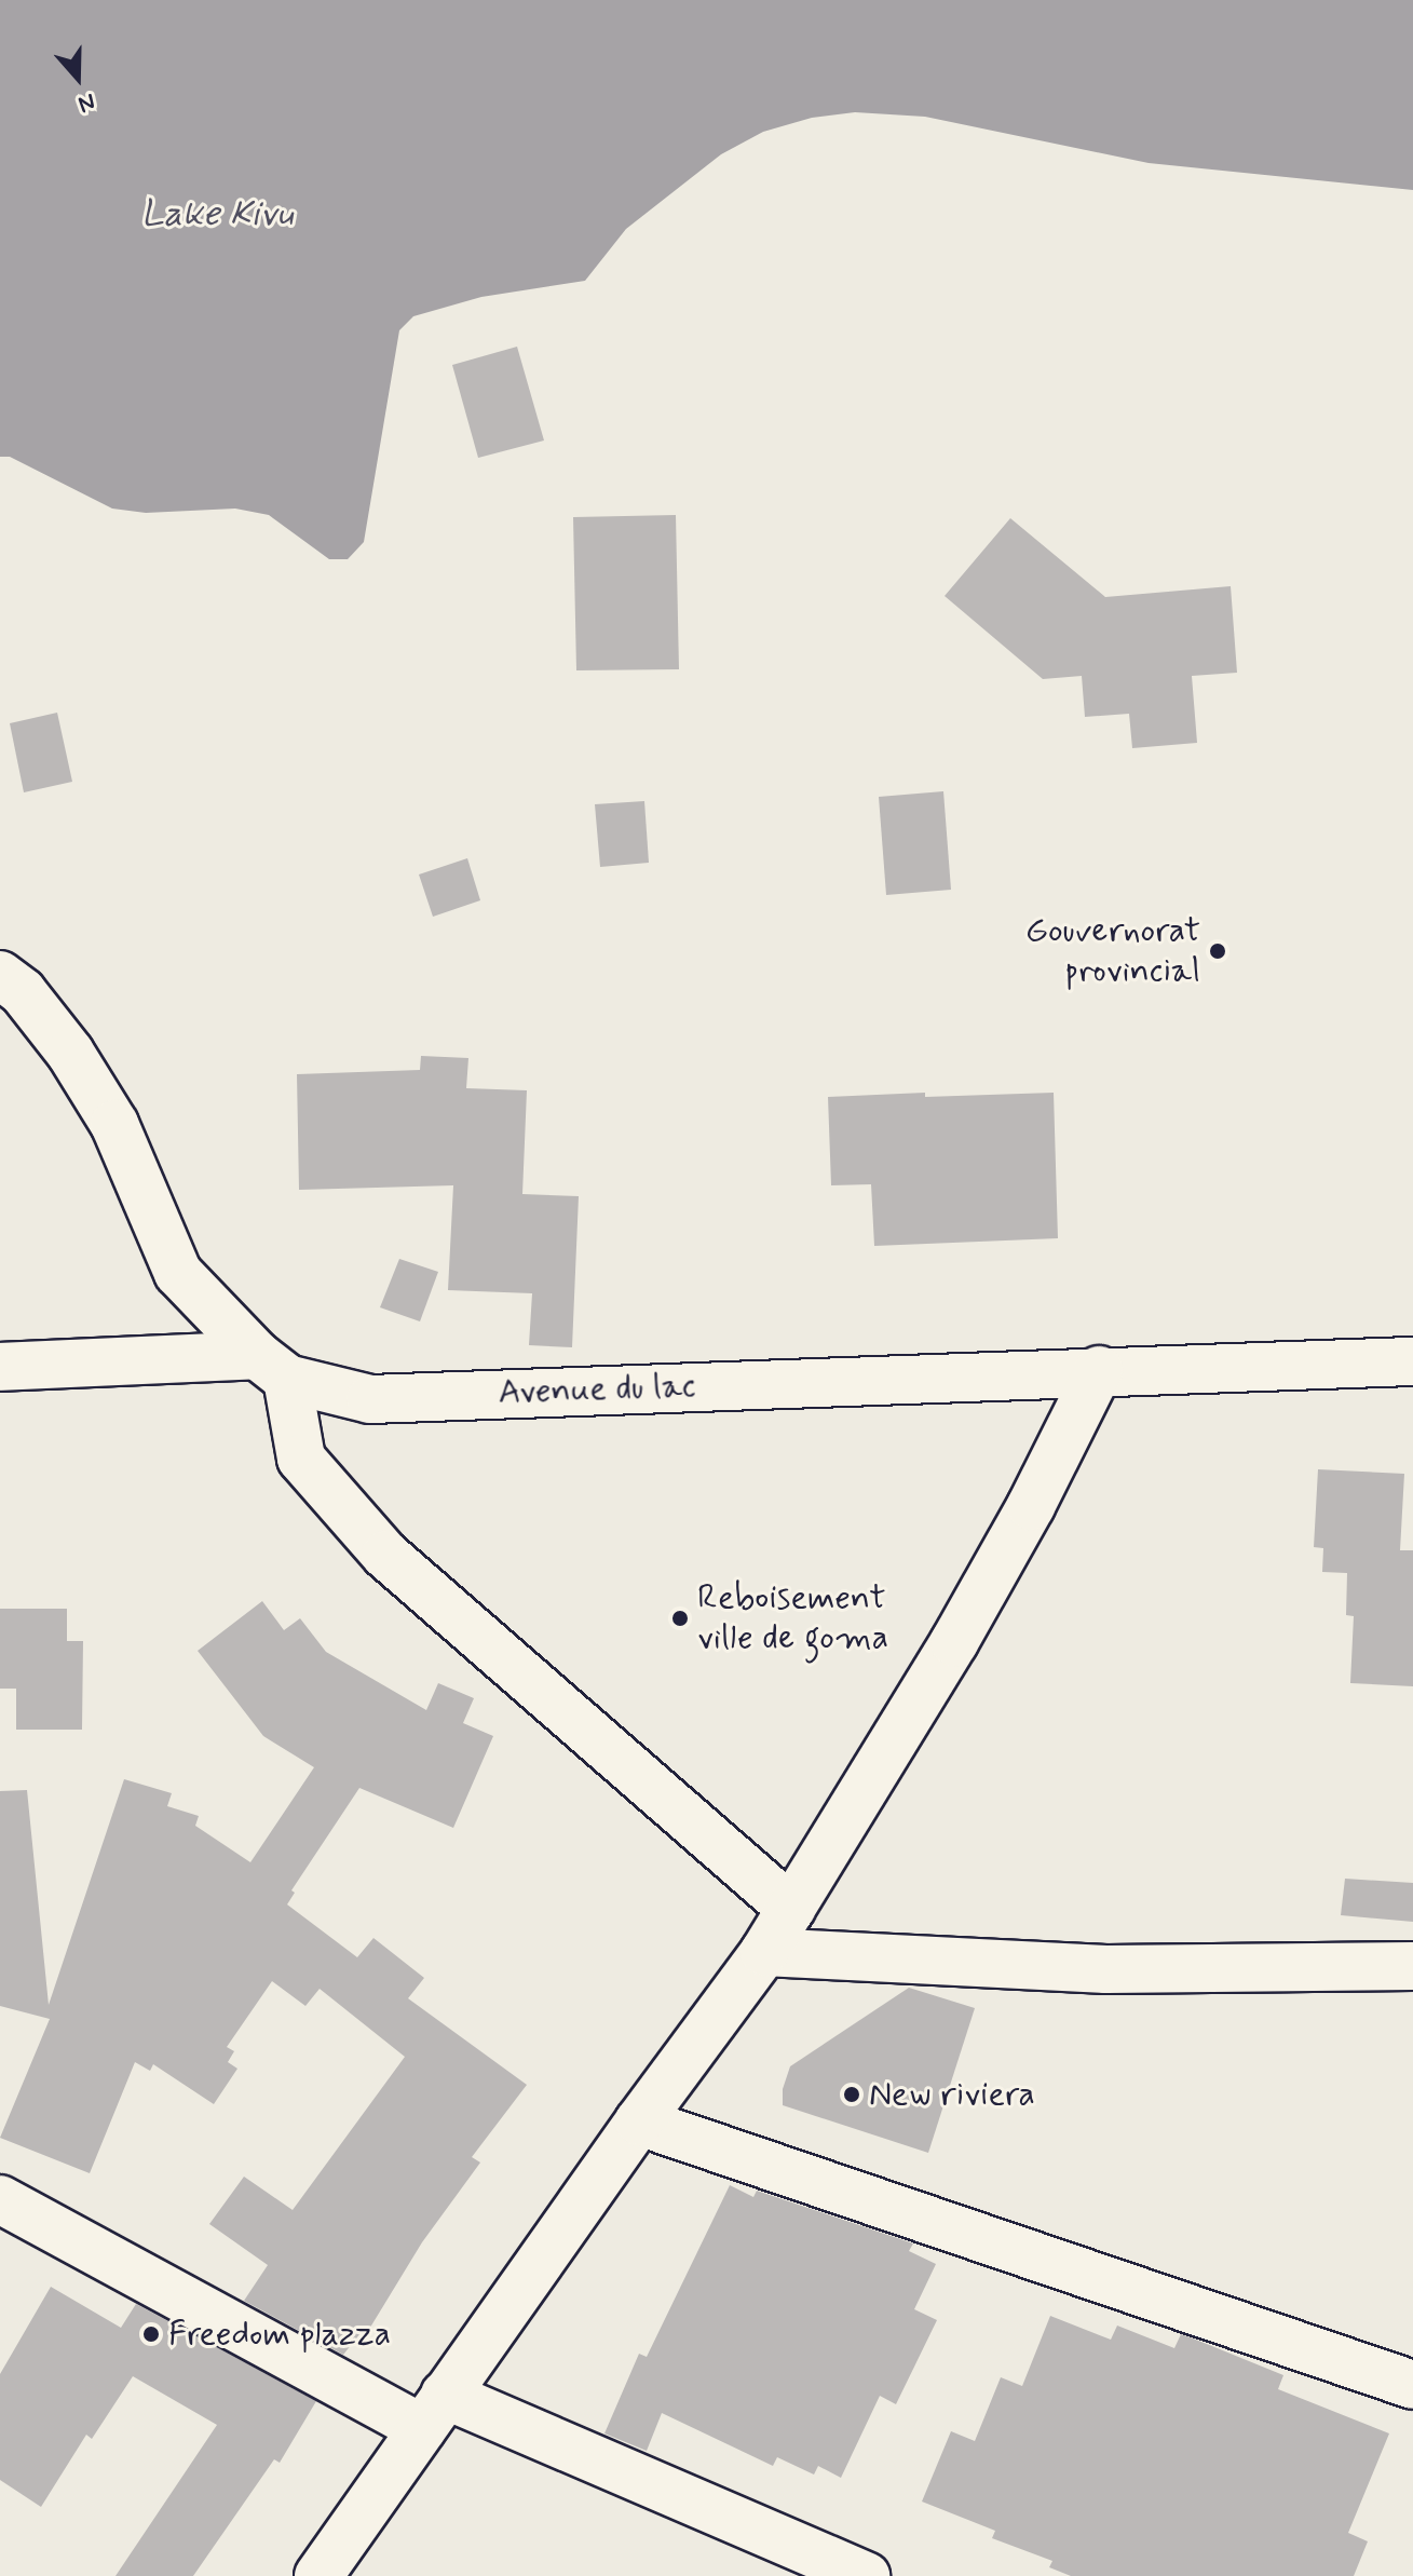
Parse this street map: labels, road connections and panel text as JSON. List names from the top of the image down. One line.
{"streets":{"street":["Avenue du lac"]},"water":["Lake Kivu"],"places":["Gouvernorat provincial","Reboisement ville de goma","New riviera","Freedom plazza"],"north":"bottom"}
